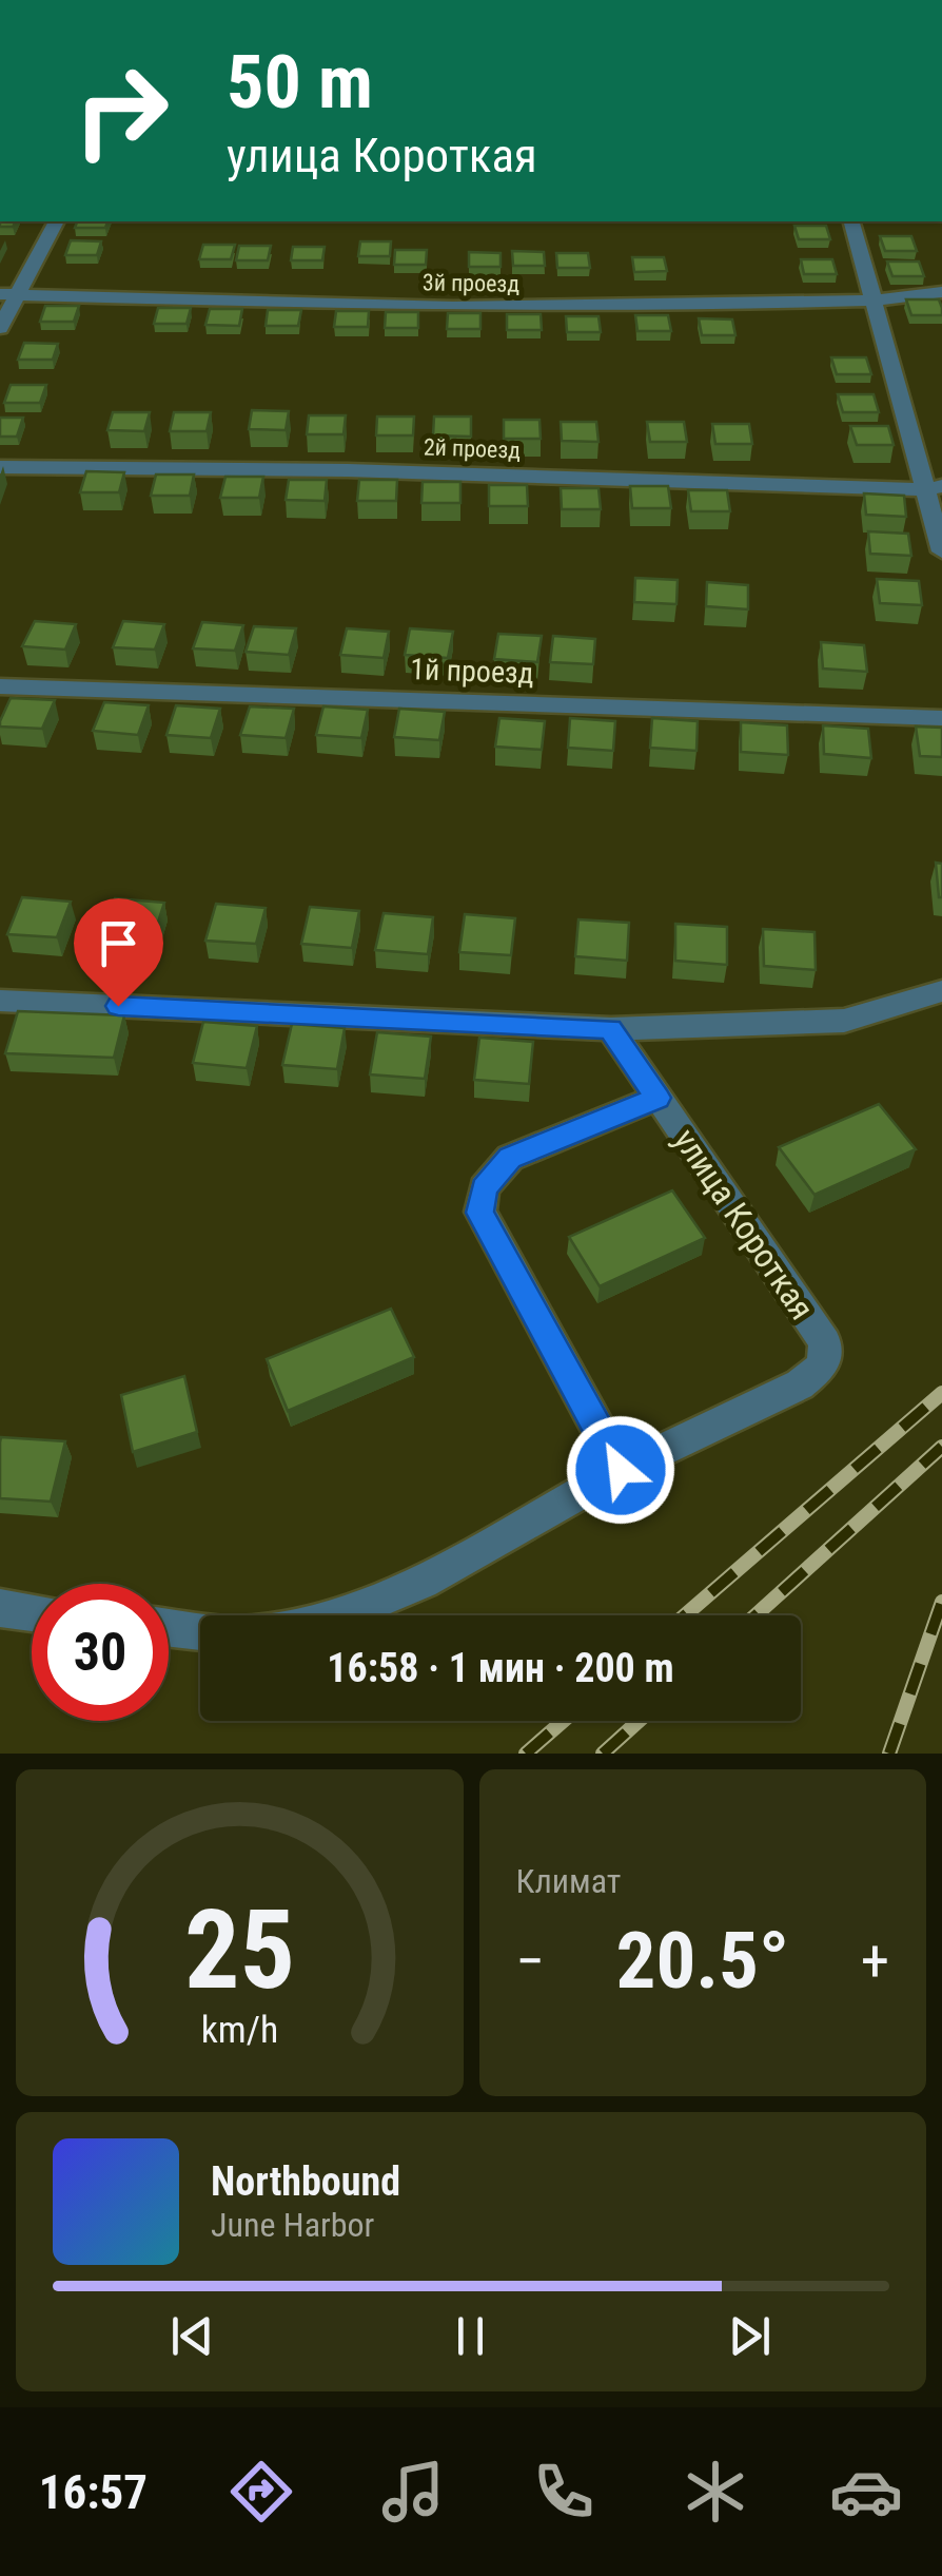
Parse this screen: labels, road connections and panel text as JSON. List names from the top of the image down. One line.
{"streets":{"street":["3й проезд","2й проезд","1й проезд","улица Короткая"]},"page":{"turn":["50 m","улица Короткая"],"limit":"30","trip":"16:58 · 1 мин · 200 m","tile":"Климат","heat":["−","20.5°","+"],"song":["Northbound","June Harbor"],"tabs":"16:57","gauge":["25","km/h"]}}
